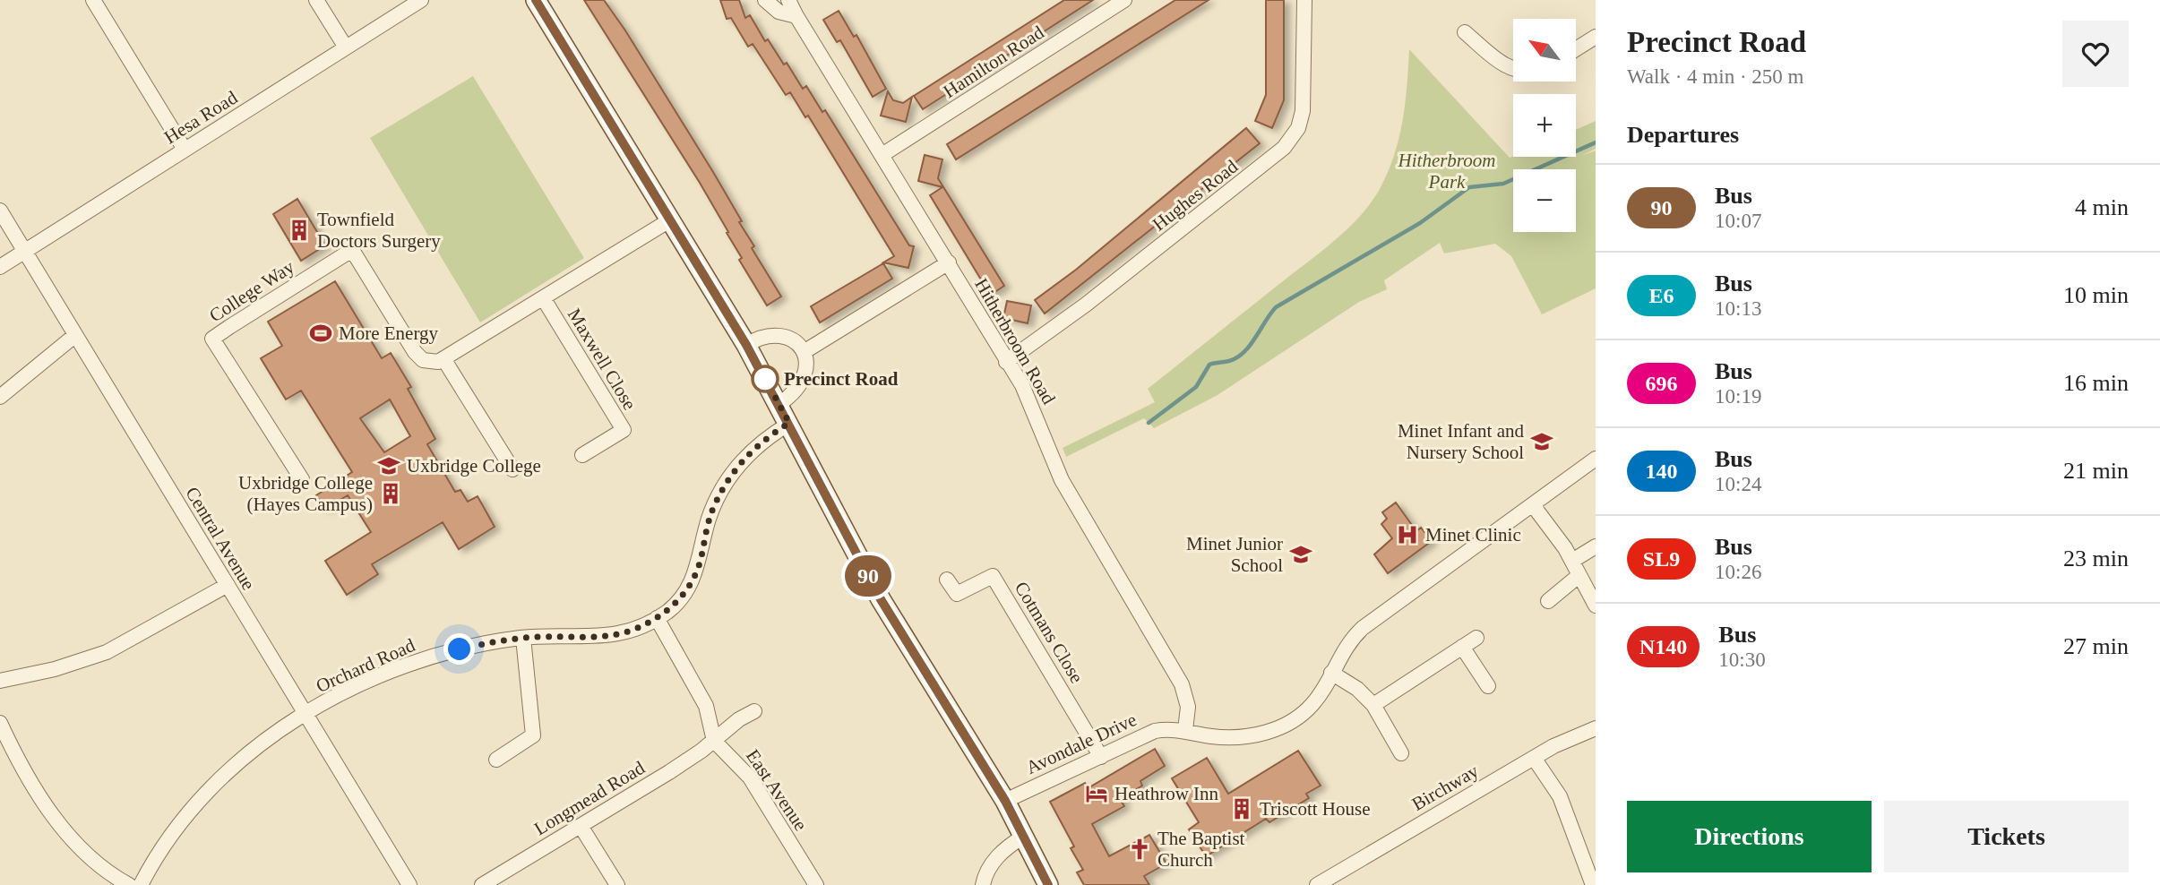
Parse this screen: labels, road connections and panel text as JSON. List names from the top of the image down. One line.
{"streets":{"street":["Hamilton Road","Hesa Road","Hughes Road","College Way","Hitherbroom Road","Maxwell Close","Central Avenue","Cotmans Close","Orchard Road","Avondale Drive","Birchway","East Avenue","Longmead Road"]},"crossings":[["Hamilton Road","Hitherbroom Road"],["Hesa Road","Central Avenue"],["Hughes Road","Hitherbroom Road"],["Hitherbroom Road","Avondale Drive"],["Central Avenue","Orchard Road"],["Cotmans Close","Avondale Drive"],["East Avenue","Longmead Road"]],"parks":["Hitherbroom Park"],"places":{"building":["Townfield Doctors Surgery","Uxbridge College (Hayes Campus)","Triscott House"],"sports":["More Energy"],"other":["Precinct Road"],"school or university":["Minet Infant and Nursery School","Uxbridge College","Minet Junior School"],"hospital":["Minet Clinic"],"hotel":["Heathrow Inn"],"church":["The Baptist Church"]},"lines":["bus line 90"],"north":"top left","page":{"on_map":"90","heading":[["Precinct Road","Walk · 4 min · 250 m"],"Departures"],"map_buttons":["+","−"],"list":[{"mark":"90","name":"Bus","note":"10:07","value":"4 min"},{"mark":"E6","name":"Bus","note":"10:13","value":"10 min"},{"mark":"696","name":"Bus","note":"10:19","value":"16 min"},{"mark":"140","name":"Bus","note":"10:24","value":"21 min"},{"mark":"SL9","name":"Bus","note":"10:26","value":"23 min"},{"mark":"N140","name":"Bus","note":"10:30","value":"27 min"}],"buttons":["Directions","Tickets"]}}
